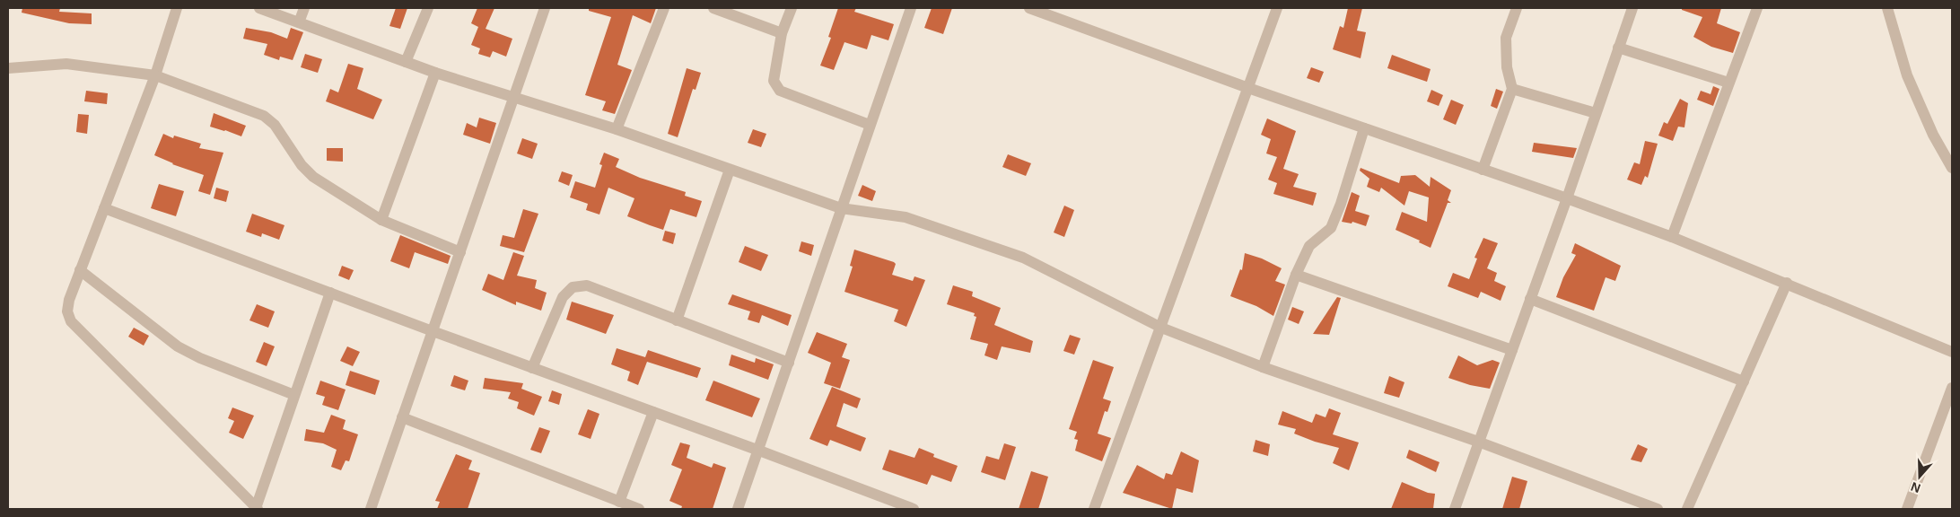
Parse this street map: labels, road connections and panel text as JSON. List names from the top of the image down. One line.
{"north":"bottom"}
